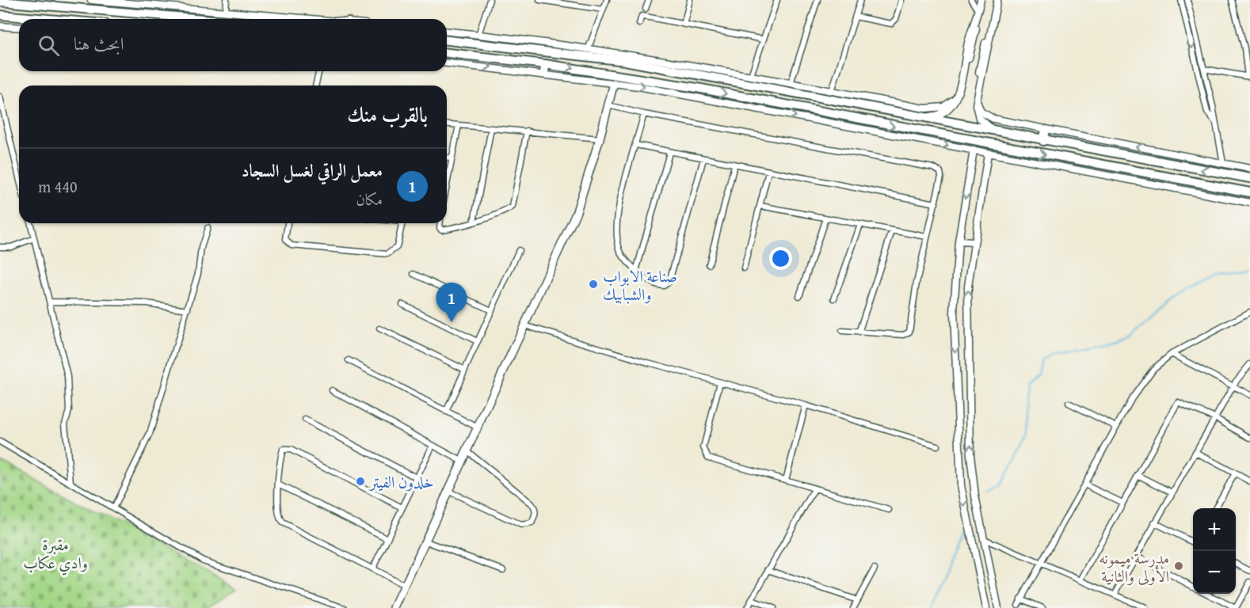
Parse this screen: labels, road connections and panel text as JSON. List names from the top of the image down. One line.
{"parks":["مقبرة وادي عكاب"],"places":["صناعة الابواب والشبابيك","خلدون الفيتر","مدرسة ميمونه الأولى والثانية"],"page":{"search":"ابحث هنا","heading":"بالقرب منك","list":[{"mark":"1","name":"معمل الراقي لغسل السجاد","note":"مكان","value":"440 m"}],"pins":"1","map_buttons":["+","−"]}}
